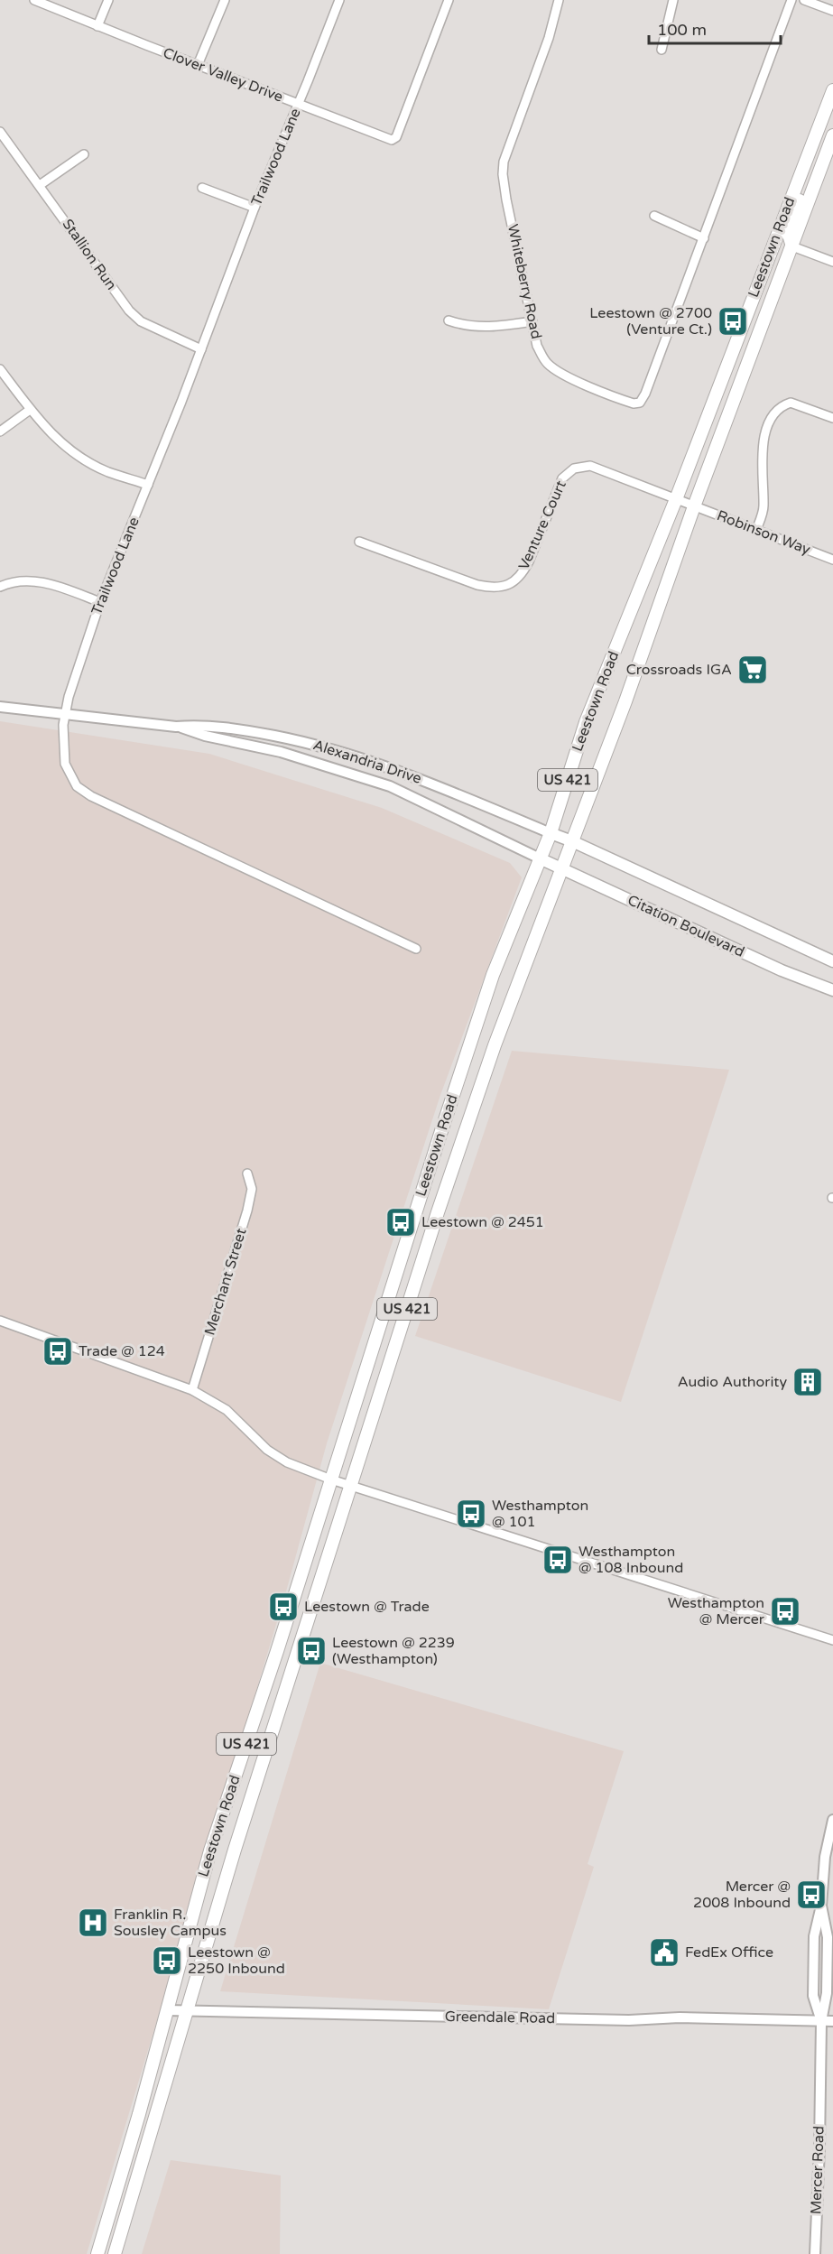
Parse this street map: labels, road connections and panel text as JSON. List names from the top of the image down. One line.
{"streets":{"main road":["Leestown Road","US 421","Citation Boulevard"],"street":["Clover Valley Drive","Trailwood Lane","Stallion Run","Whiteberry Road","Venture Court","Robinson Way","Alexandria Drive","Merchant Street","Greendale Road","Mercer Road"]},"crossings":[["Clover Valley Drive","Trailwood Lane"],["Trailwood Lane","Stallion Run"],["Trailwood Lane","Alexandria Drive"],["Leestown Road","Venture Court"],["Leestown Road","Robinson Way"],["Leestown Road","Alexandria Drive"],["Leestown Road","Citation Boulevard"],["Leestown Road","Greendale Road"],["Venture Court","Robinson Way"],["Alexandria Drive","Citation Boulevard"],["Greendale Road","Mercer Road"]],"places":{"bus stop":["Leestown @ 2700 (Venture Ct.)","Leestown @ 2451","Trade @ 124","Westhampton @ 101","Westhampton @ 108 Inbound","Leestown @ Trade","Westhampton @ Mercer","Leestown @ 2239 (Westhampton)","Mercer @ 2008 Inbound","Leestown @ 2250 Inbound"],"supermarket":["Crossroads IGA"],"building":["Audio Authority"],"hospital":["Franklin R. Sousley Campus"],"public building":["FedEx Office"]},"scale_bar":"100 m"}
